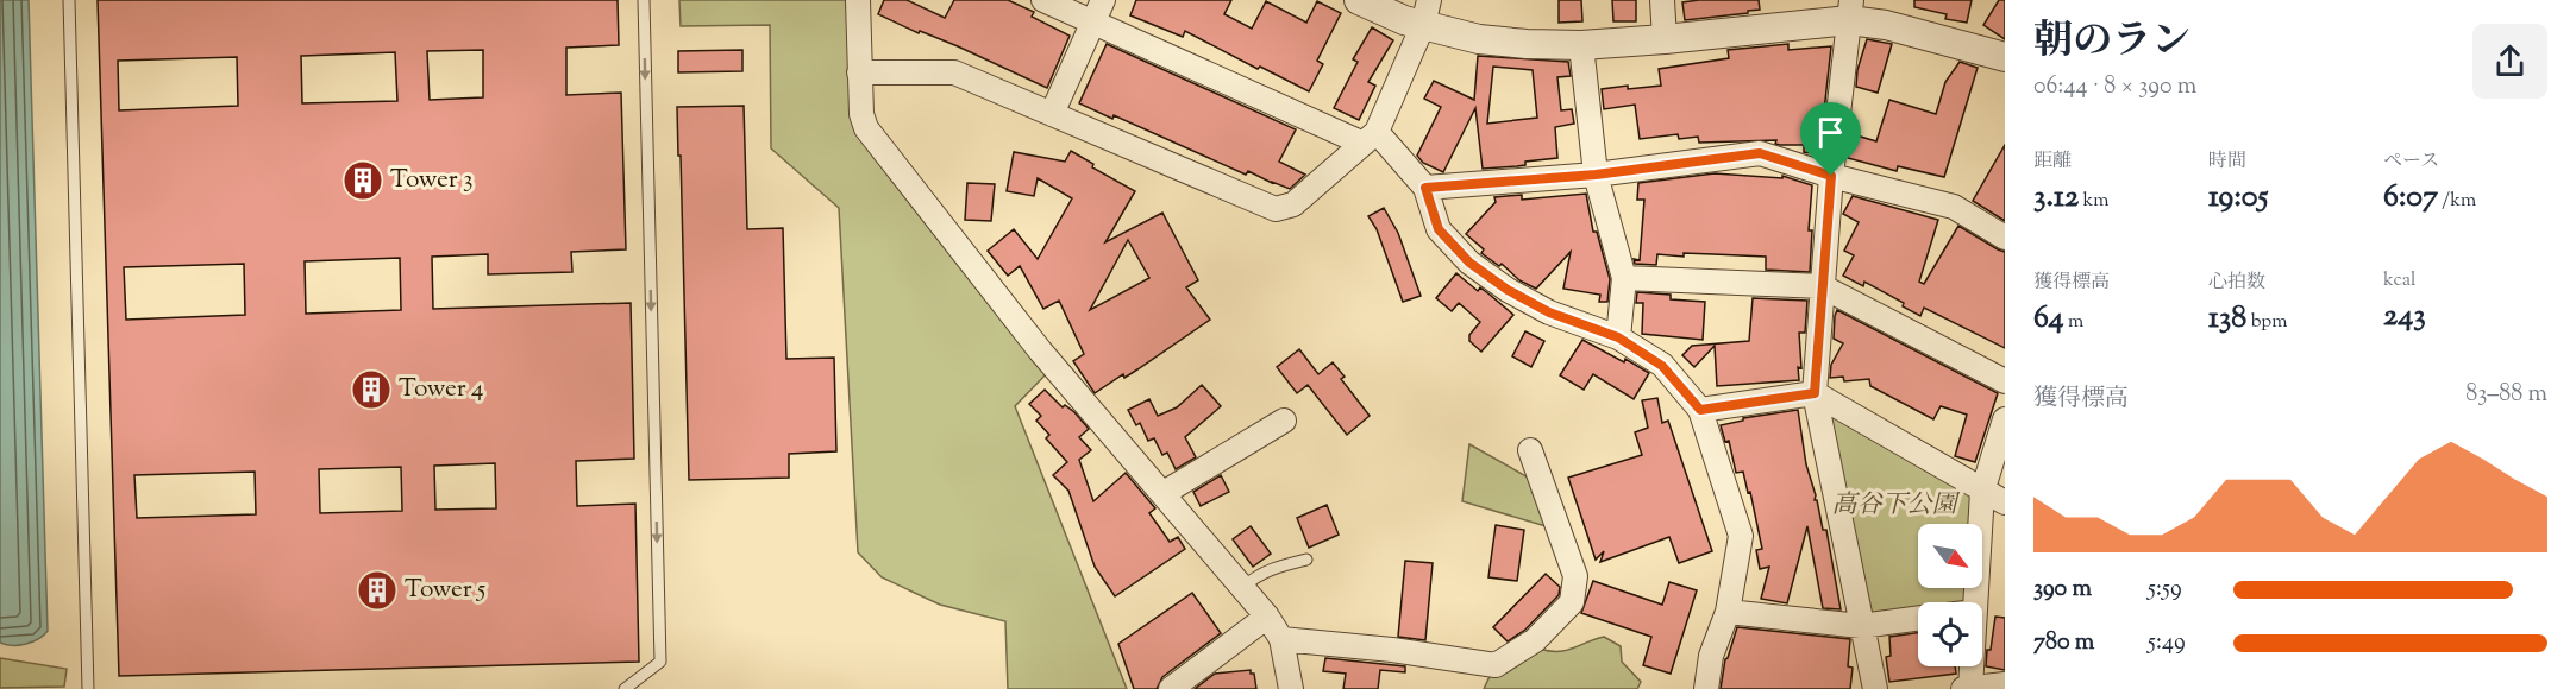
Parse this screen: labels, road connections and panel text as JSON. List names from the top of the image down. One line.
{"parks":["高谷下公園"],"places":{"building":["Tower 3","Tower 4","Tower 5"]},"north":"bottom right","page":{"heading":["朝のラン","06:44 · 8 × 390 m"],"stats":[["距離","3.12 km"],["時間","19:05"],["ペース","6:07 /km"],["獲得標高","64 m"],["心拍数","138 bpm"],["kcal","243"]],"chart":["獲得標高","83–88 m"],"list":[{"name":"390 m","note":"5:59"},{"name":"780 m","note":"5:49"}]}}
